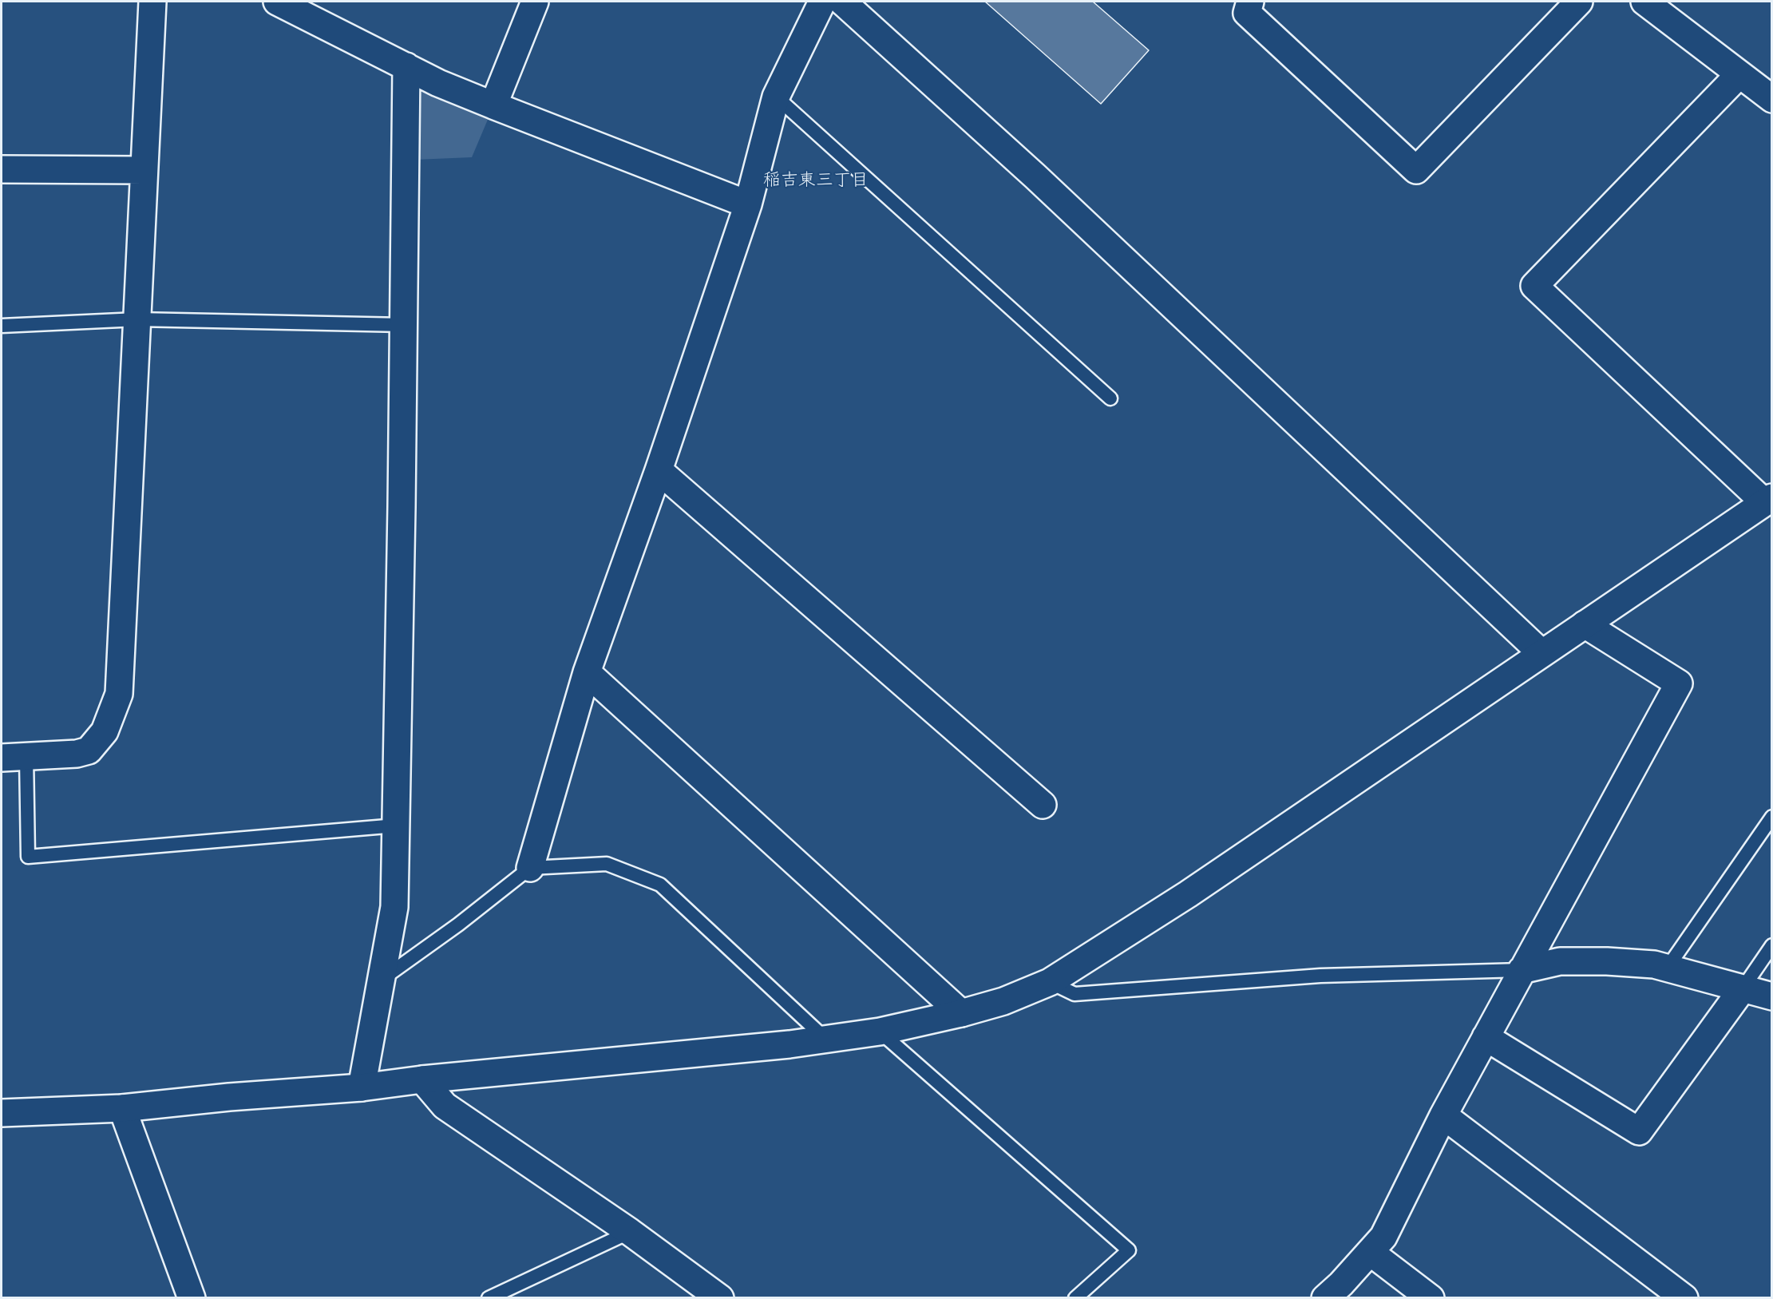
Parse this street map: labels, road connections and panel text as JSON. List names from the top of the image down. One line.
{"districts":["稲吉東三丁目"]}
